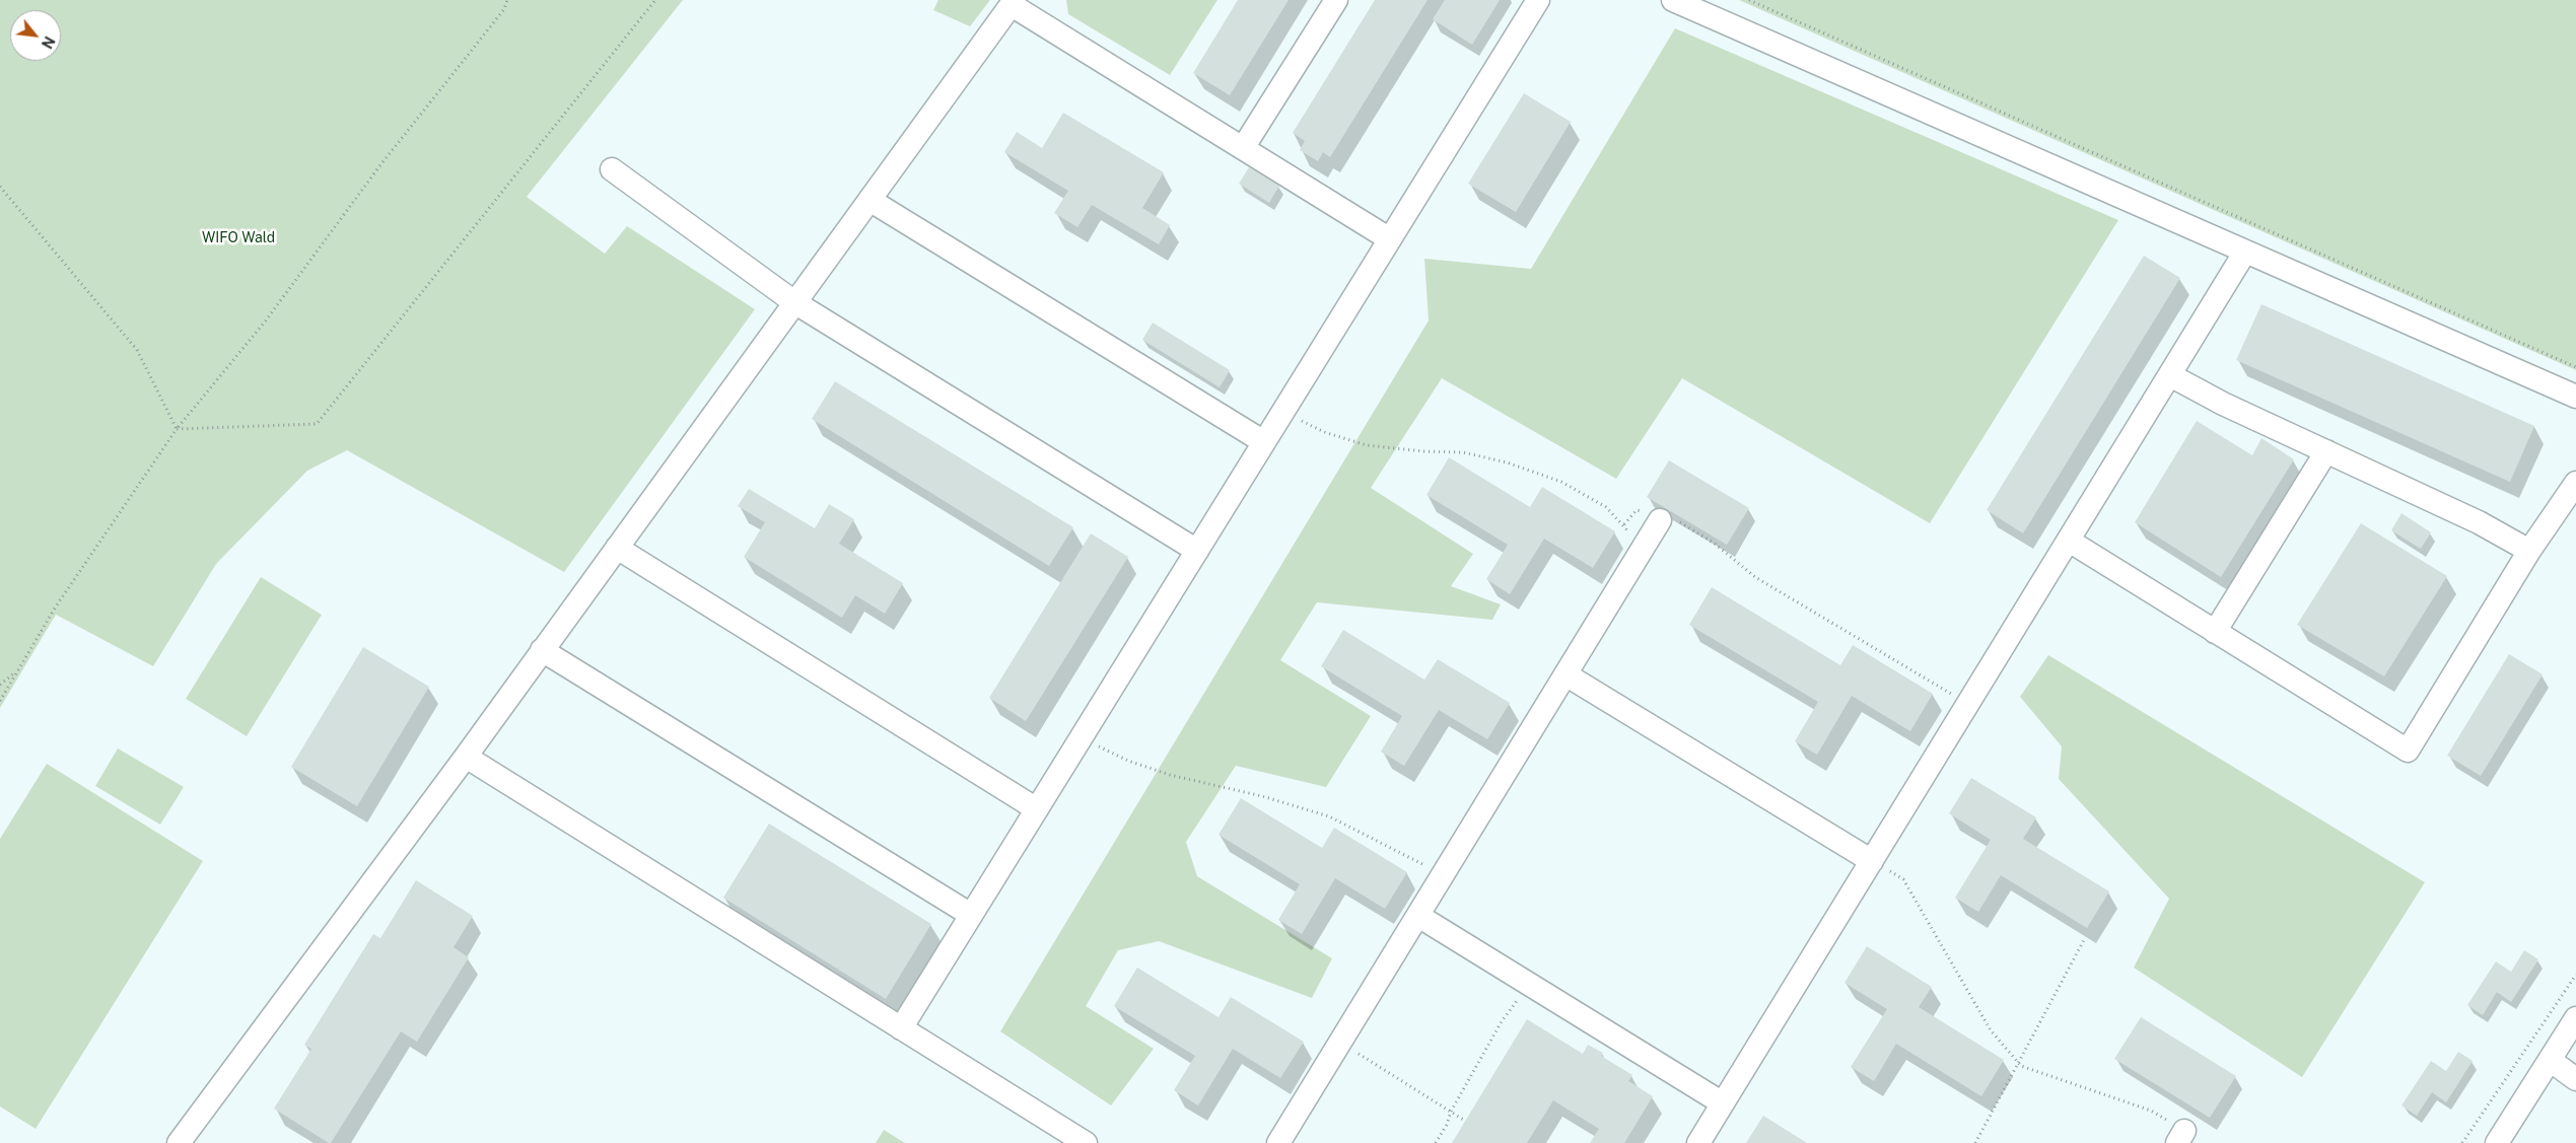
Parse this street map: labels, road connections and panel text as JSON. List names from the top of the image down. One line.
{"parks":["WIFO Wald"],"north":"bottom right"}
